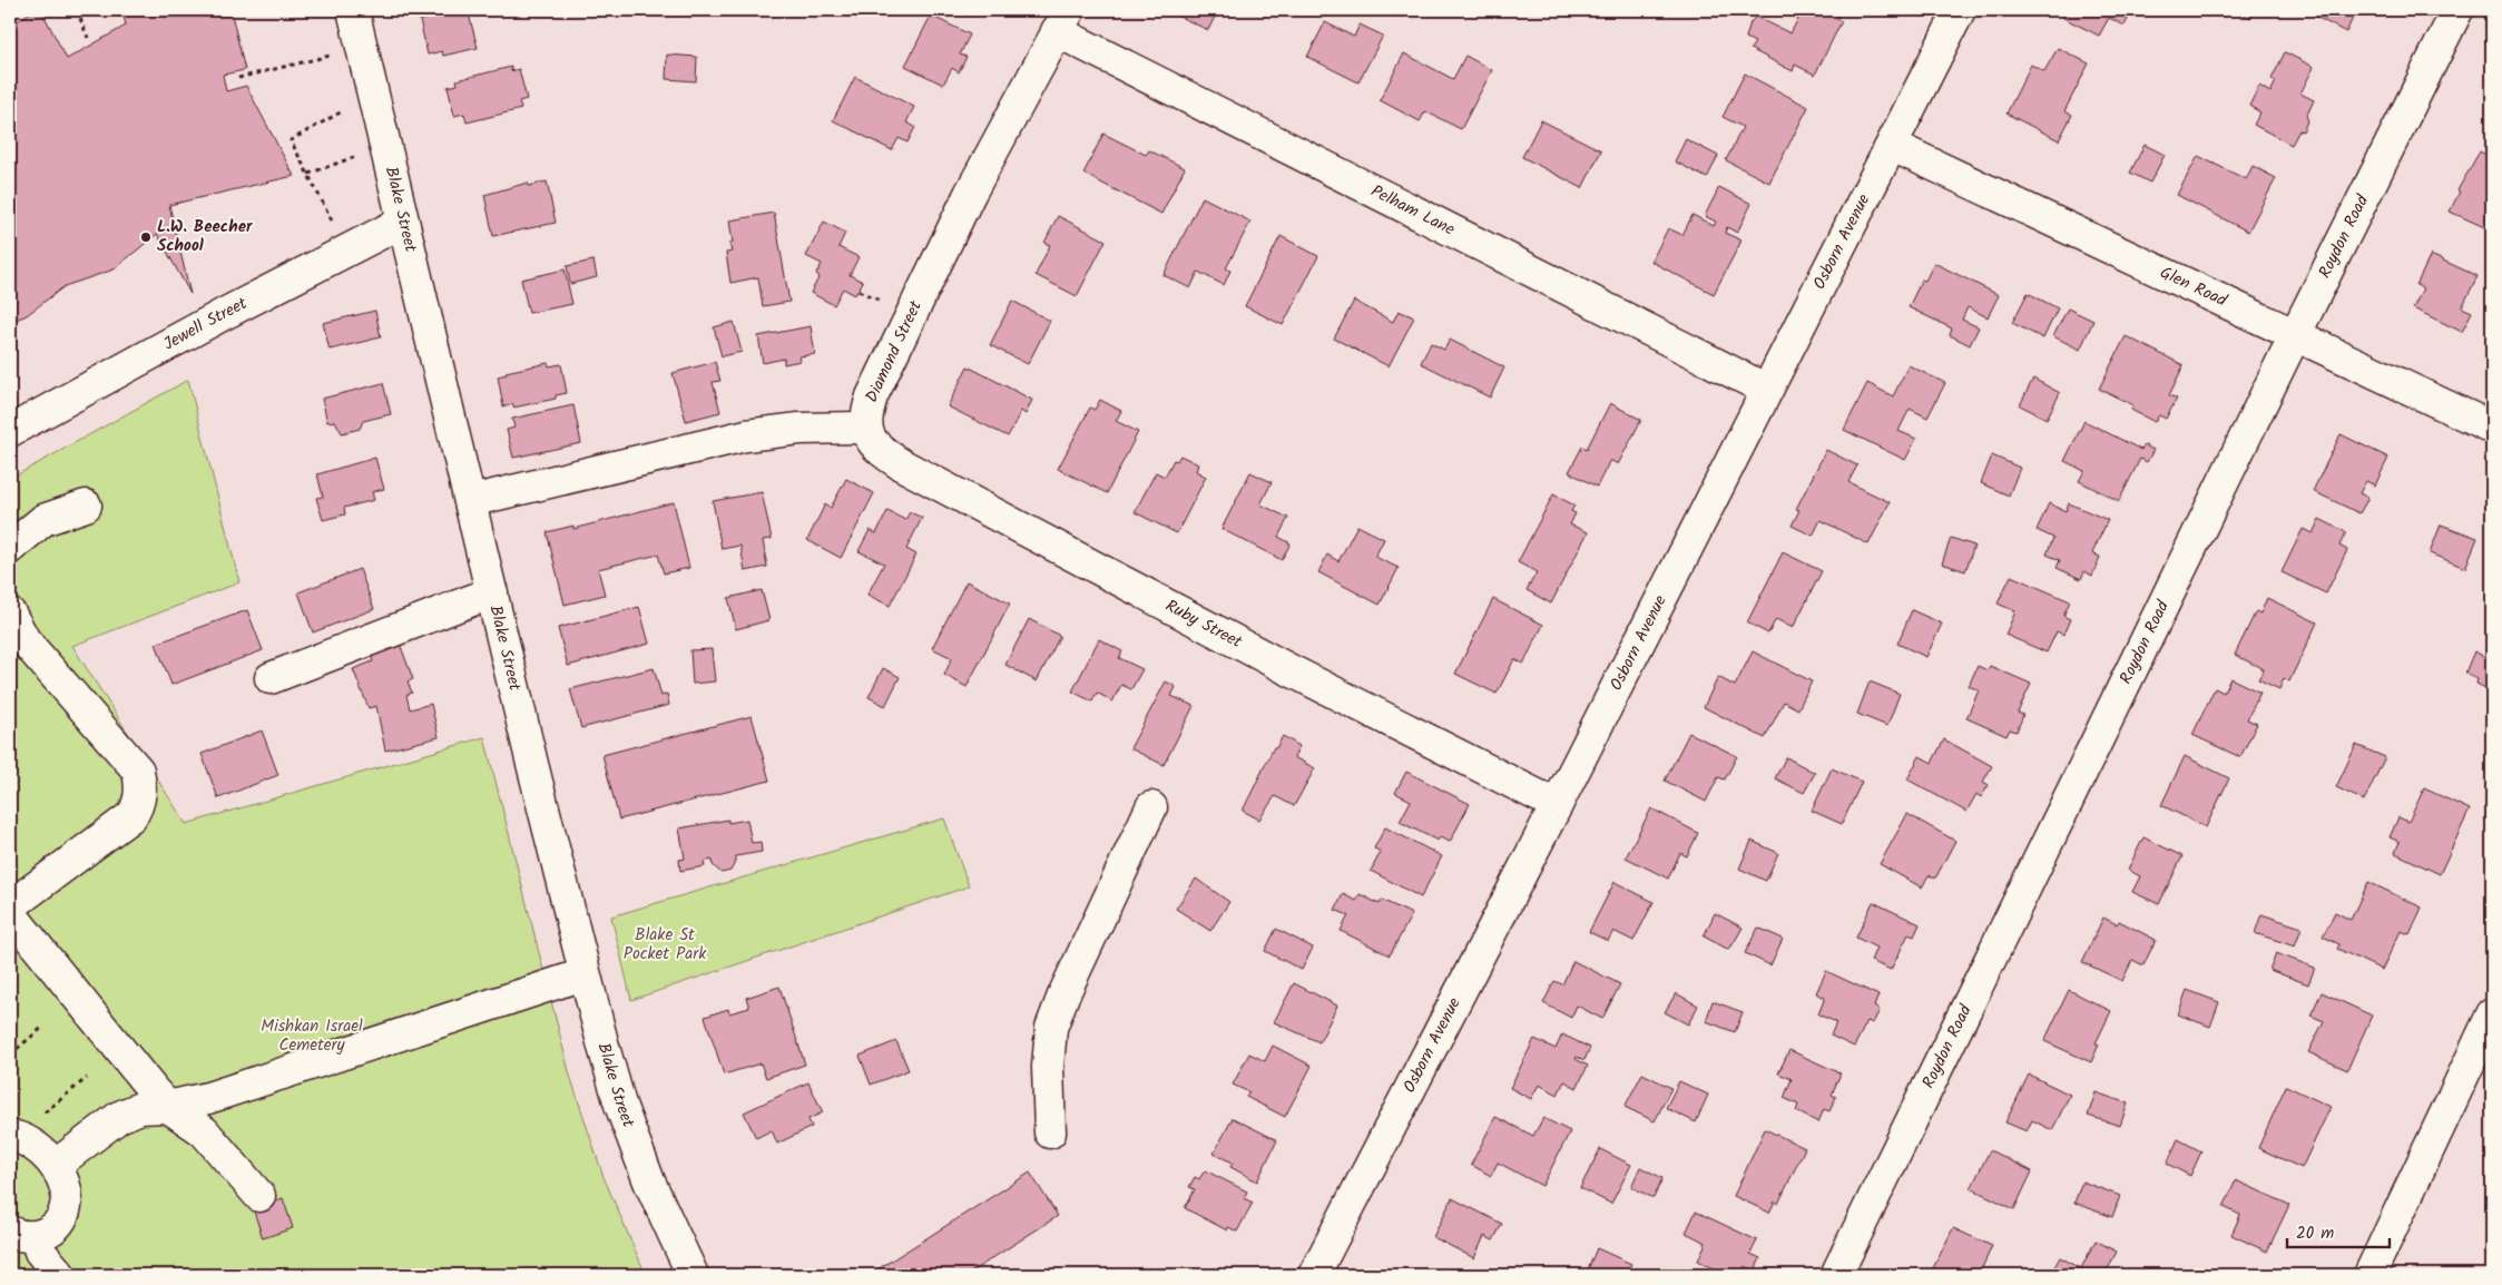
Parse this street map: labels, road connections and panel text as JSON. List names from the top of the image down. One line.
{"streets":{"street":["Blake Street","Pelham Lane","Roydon Road","Osborn Avenue","Glen Road","Jewell Street","Diamond Street","Ruby Street"]},"crossings":[["Blake Street","Jewell Street"],["Pelham Lane","Osborn Avenue"],["Pelham Lane","Diamond Street"],["Roydon Road","Glen Road"],["Osborn Avenue","Glen Road"],["Osborn Avenue","Ruby Street"],["Diamond Street","Ruby Street"]],"parks":["Blake St Pocket Park","Mishkan Israel Cemetery"],"places":["L.W. Beecher School"],"scale_bar":"20 m"}
